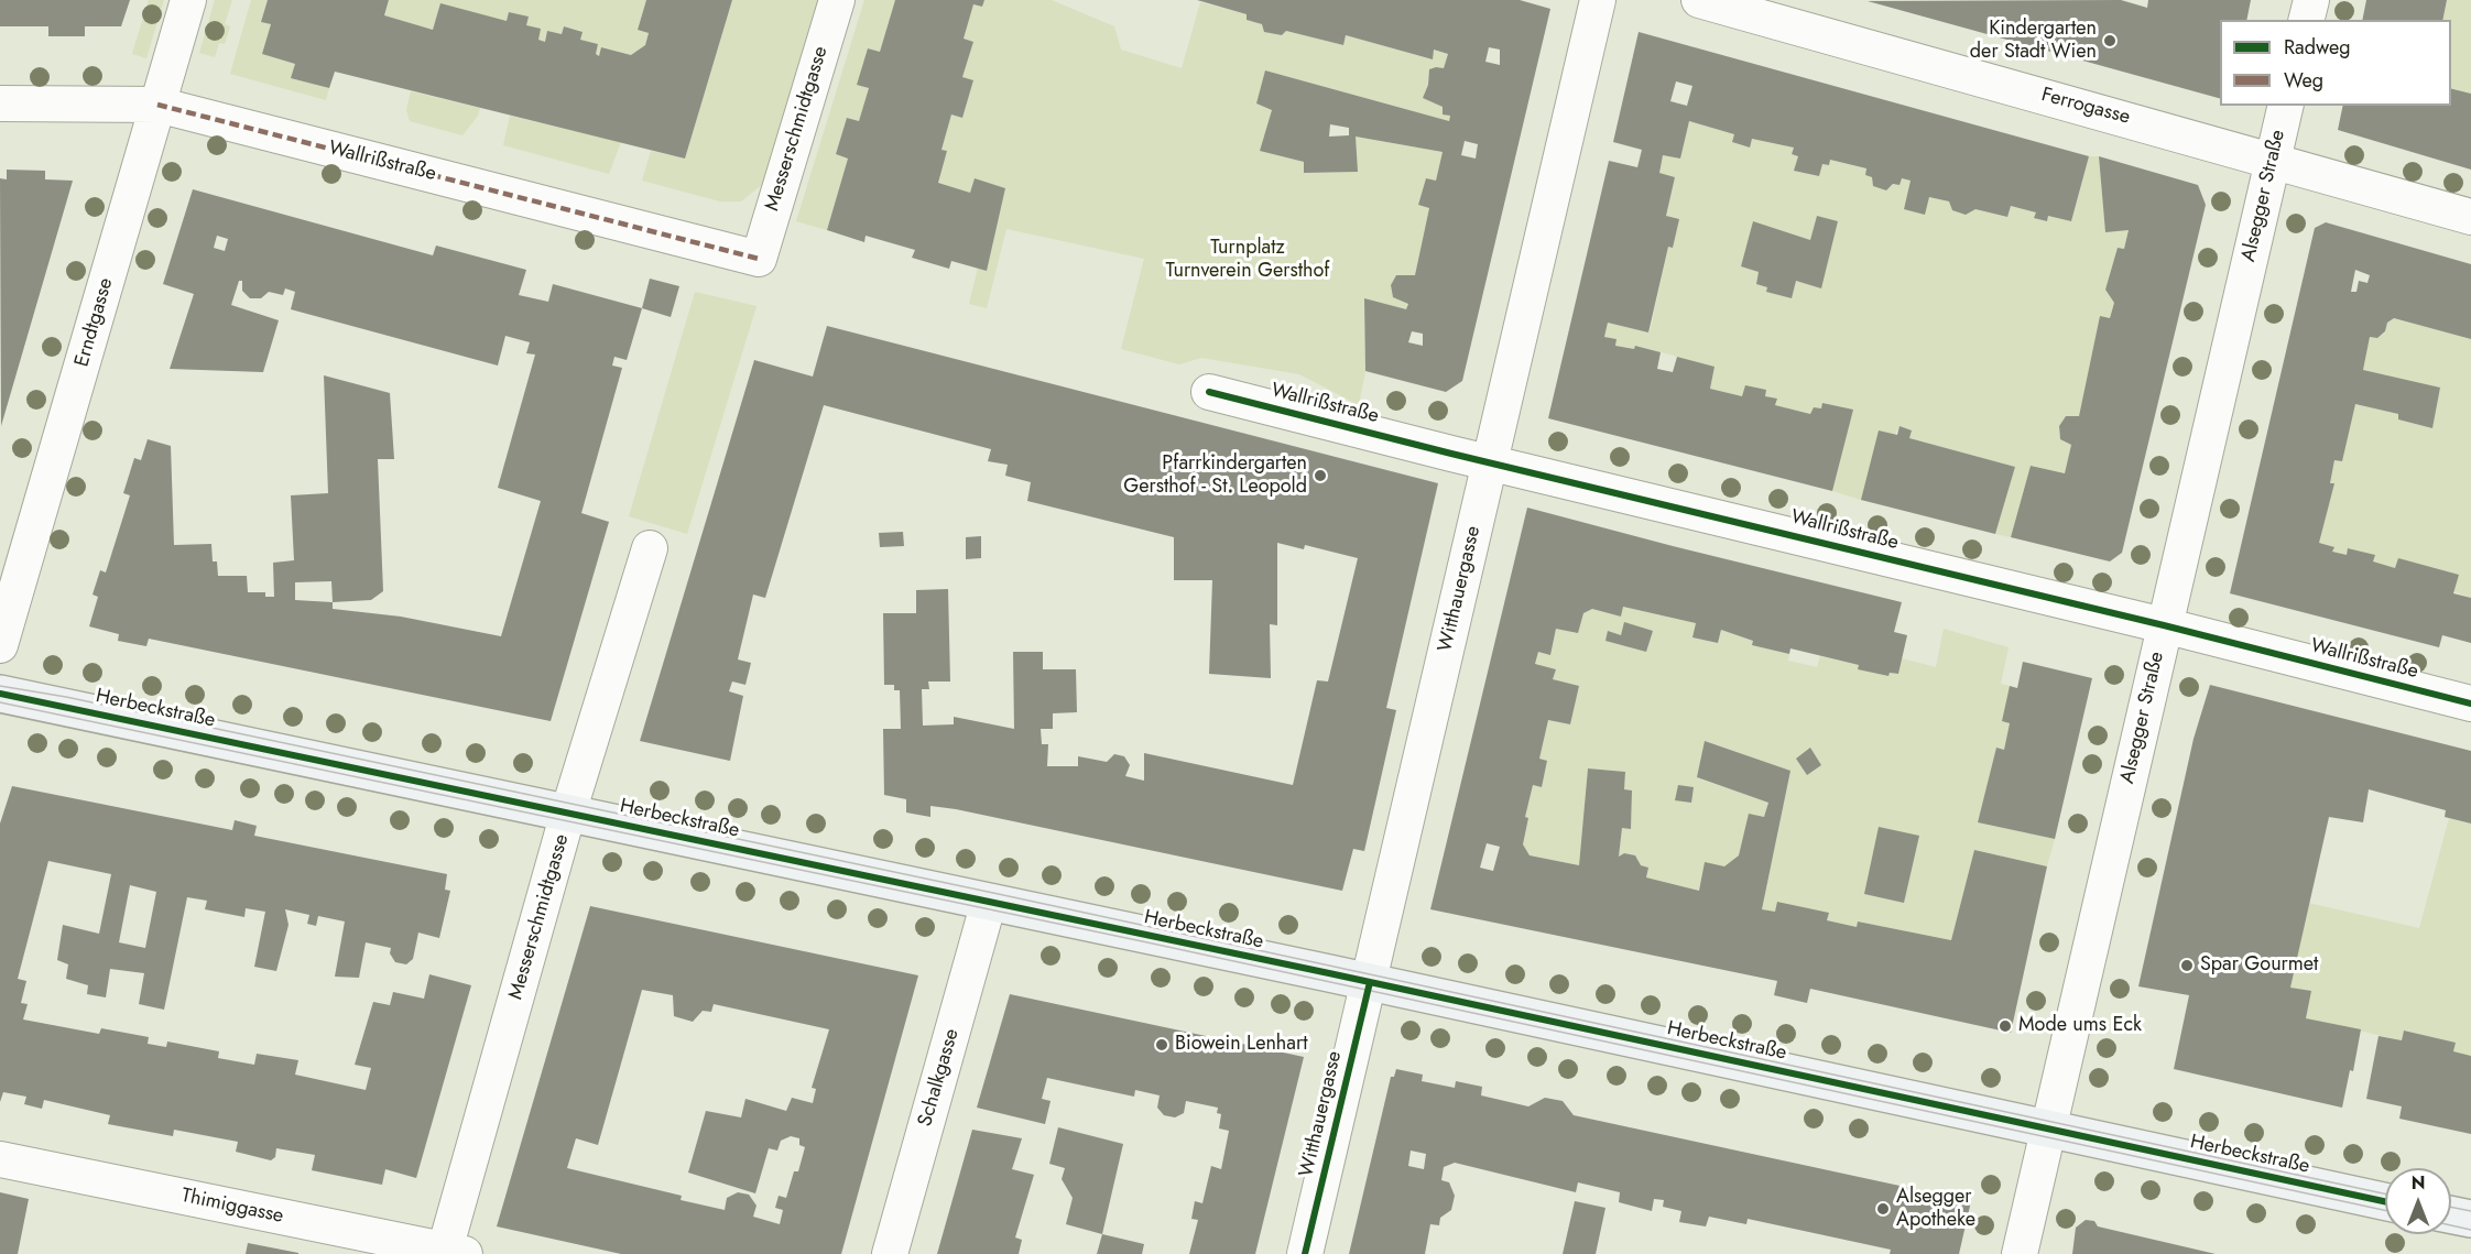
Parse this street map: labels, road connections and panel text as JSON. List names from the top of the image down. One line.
{"streets":{"street":["Ferrogasse","Messerschmidtgasse","Wallrißstraße","Alsegger Straße","Erndtgasse","Witthauergasse","Herbeckstraße","Schalkgasse","Thimiggasse"]},"crossings":[["Ferrogasse","Alsegger Straße"],["Messerschmidtgasse","Wallrißstraße"],["Messerschmidtgasse","Herbeckstraße"],["Messerschmidtgasse","Thimiggasse"],["Wallrißstraße","Alsegger Straße"],["Wallrißstraße","Erndtgasse"],["Wallrißstraße","Witthauergasse"],["Alsegger Straße","Herbeckstraße"],["Witthauergasse","Herbeckstraße"],["Herbeckstraße","Schalkgasse"]],"parks":["Turnplatz Turnverein Gersthof"],"places":["Kindergarten der Stadt Wien","Pfarrkindergarten Gersthof - St. Leopold","Spar Gourmet","Mode ums Eck","Biowein Lenhart","Alsegger Apotheke"],"legend":["Radweg","Weg"],"north":"top"}
